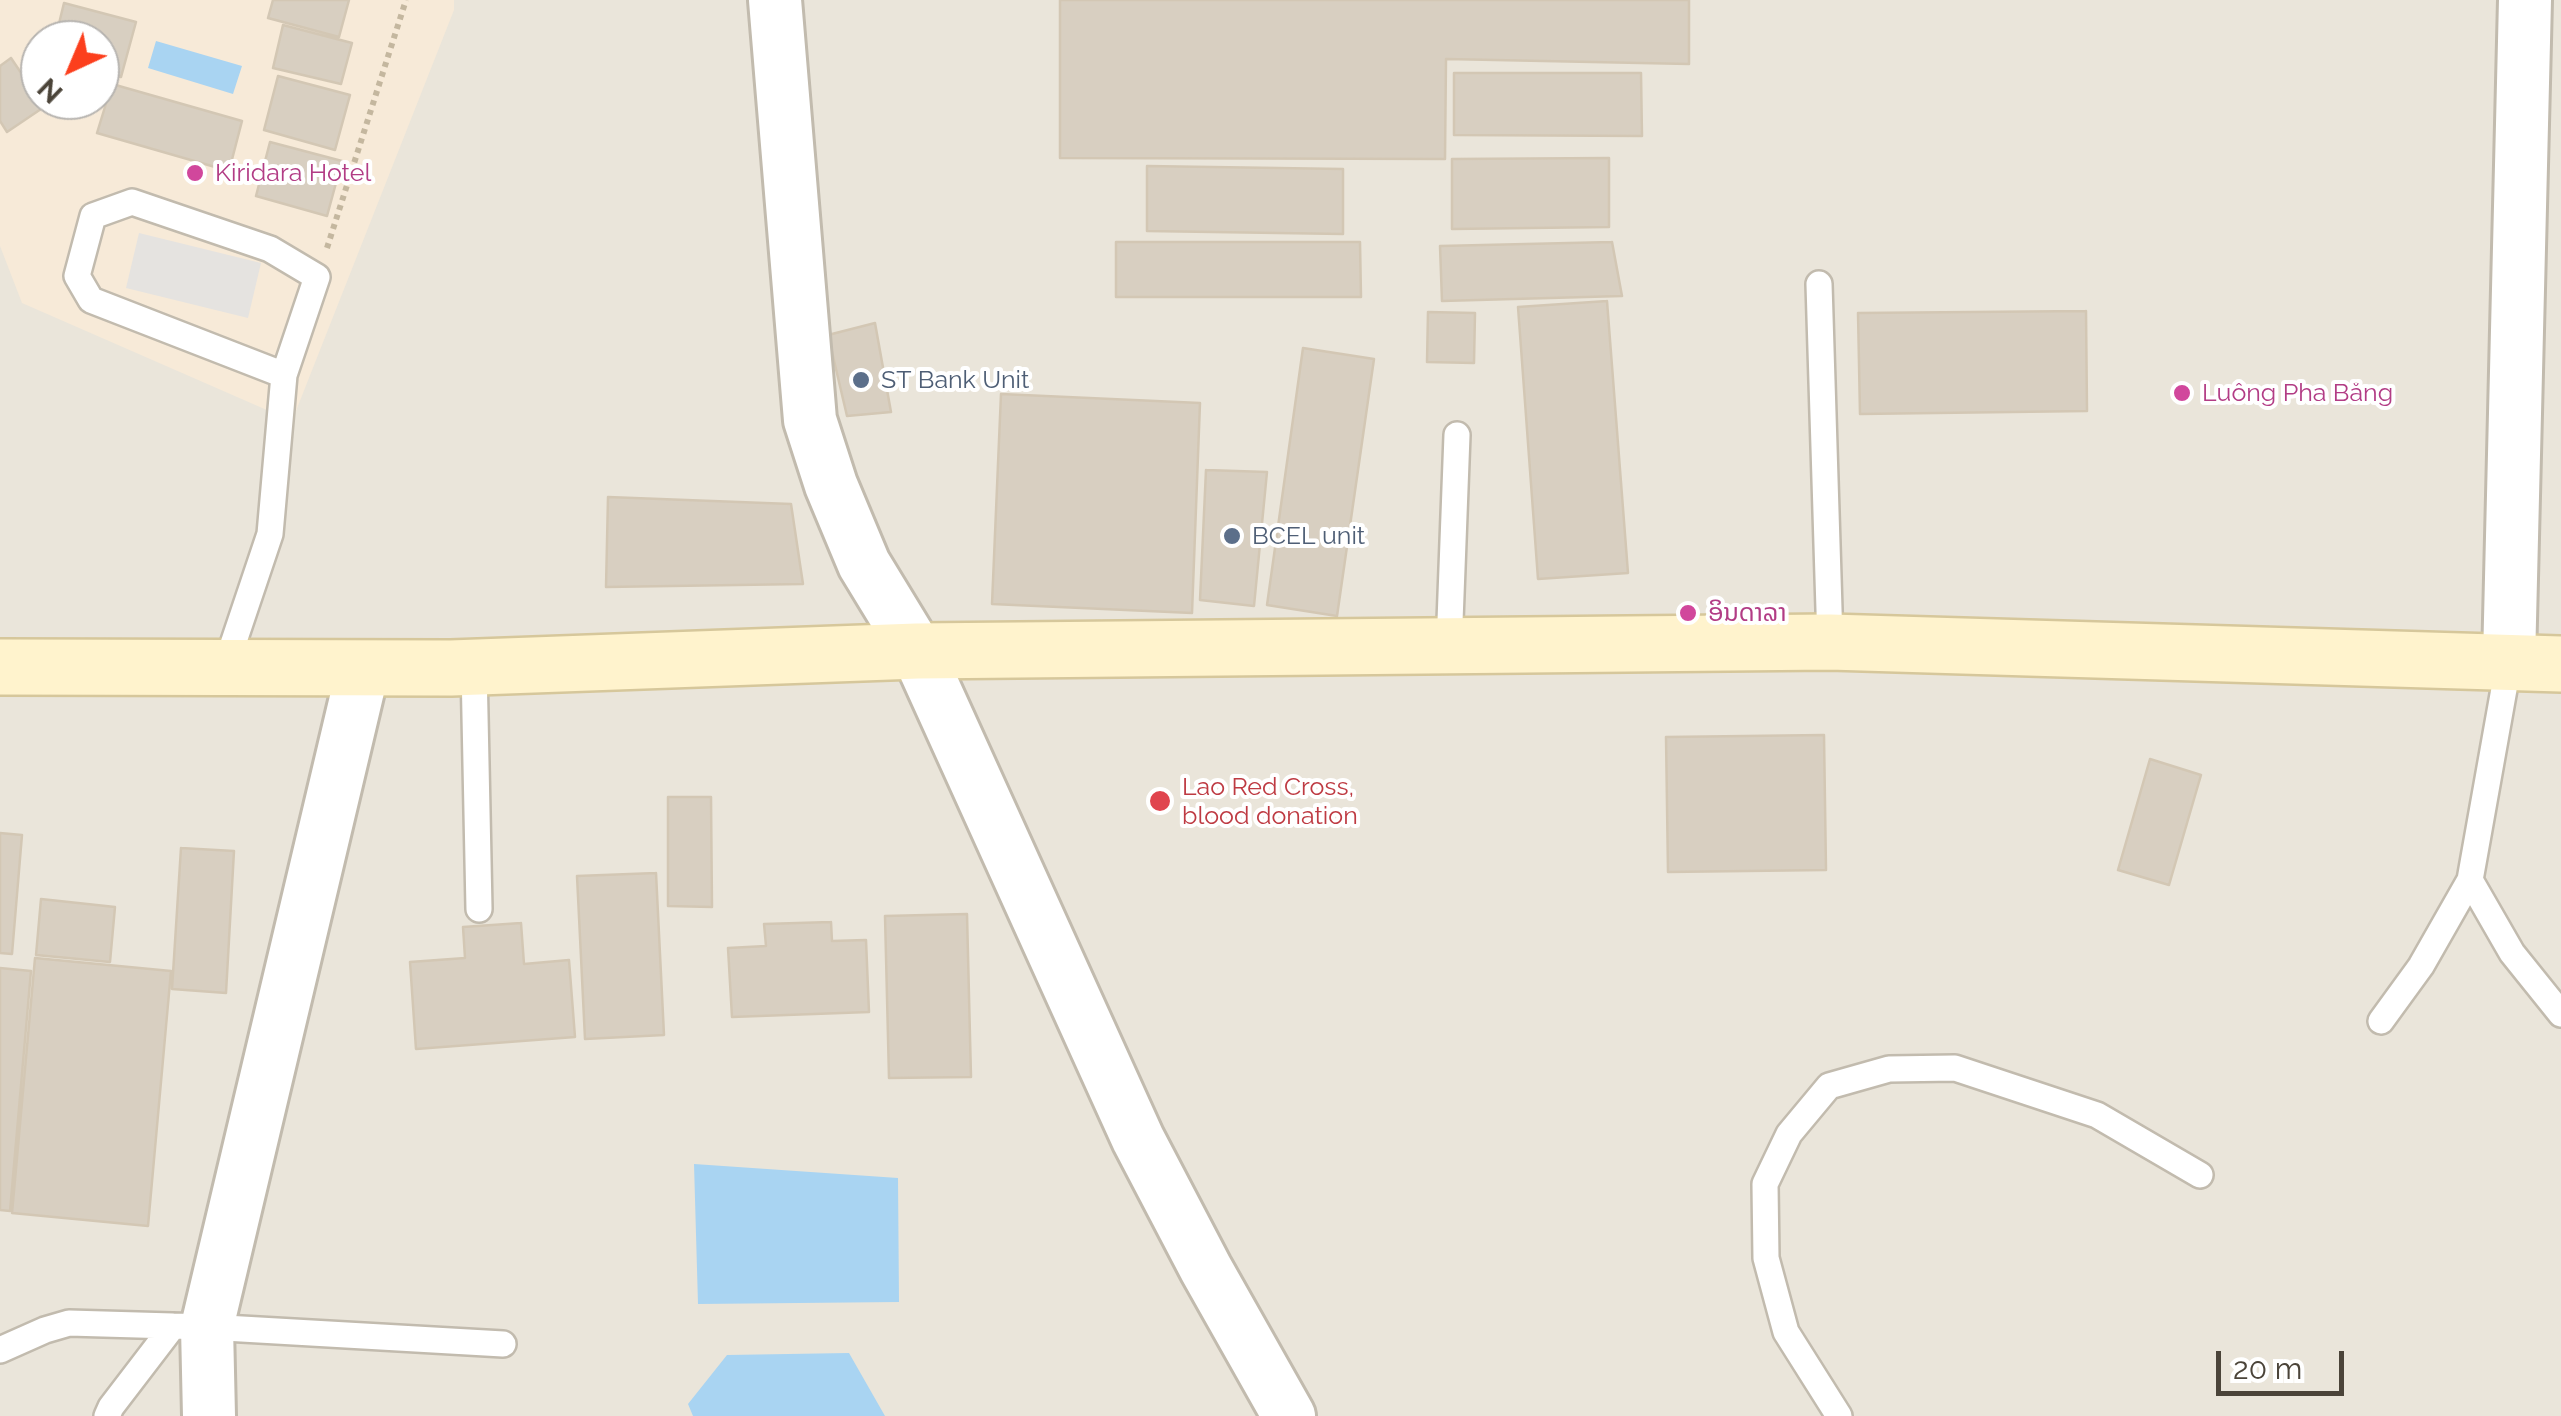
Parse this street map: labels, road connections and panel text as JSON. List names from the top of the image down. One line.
{"places":["Kiridara Hotel","ST Bank Unit","Luông Pha Băng","BCEL unit","ອິນດາລາ","Lao Red Cross, blood donation"],"scale_bar":"20 m","north":"bottom left"}
